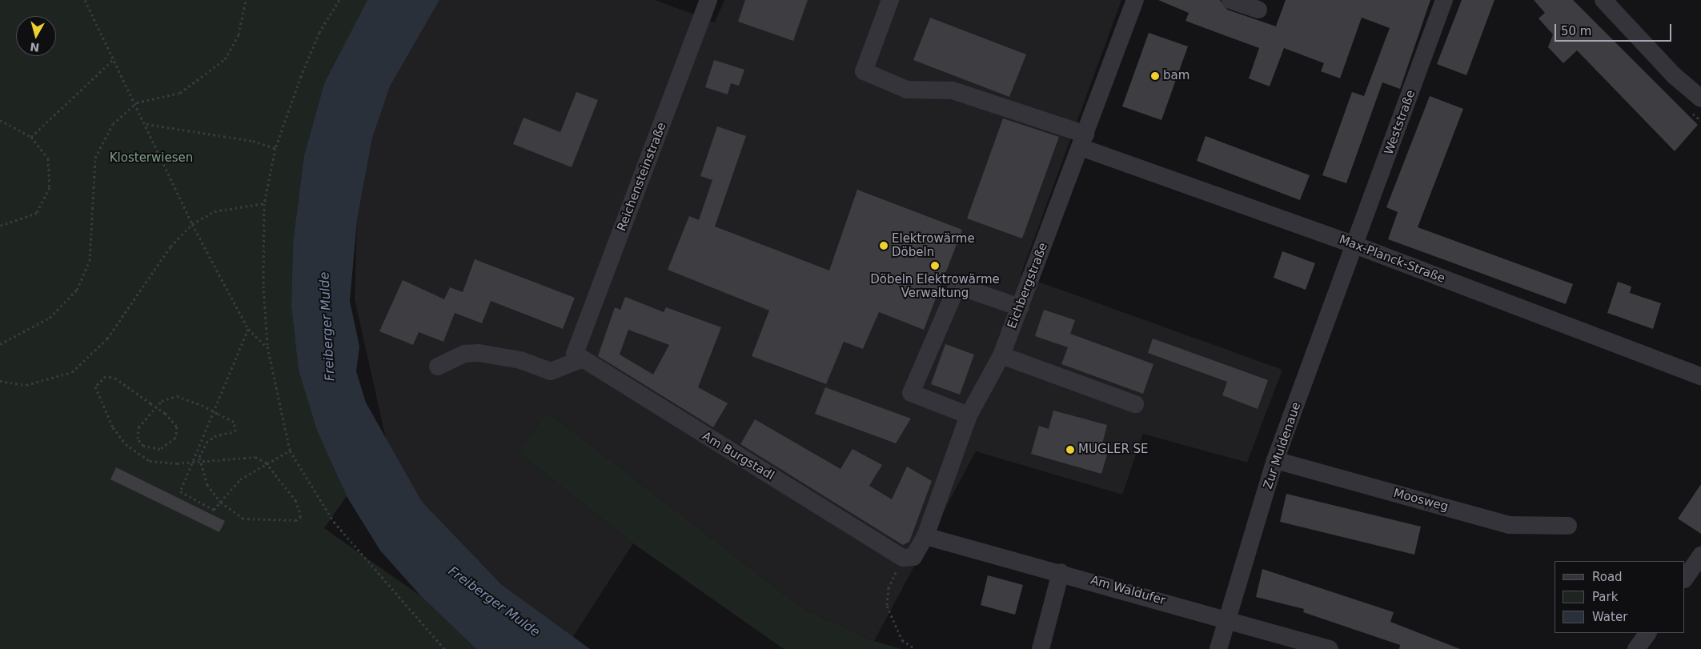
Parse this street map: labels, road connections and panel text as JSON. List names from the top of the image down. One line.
{"streets":{"street":["Weststraße","Reichensteinstraße","Max-Planck-Straße","Eichbergstraße","Zur Muldenaue","Am Burgstadl","Moosweg","Am Waldufer"]},"crossings":[["Weststraße","Max-Planck-Straße"],["Weststraße","Zur Muldenaue"],["Reichensteinstraße","Am Burgstadl"],["Max-Planck-Straße","Eichbergstraße"],["Max-Planck-Straße","Zur Muldenaue"],["Eichbergstraße","Am Burgstadl"],["Eichbergstraße","Am Waldufer"],["Zur Muldenaue","Moosweg"],["Zur Muldenaue","Am Waldufer"]],"water":["Freiberger Mulde"],"parks":["Klosterwiesen"],"places":["bam","Elektrowärme Döbeln","Döbeln Elektrowärme Verwaltung","MUGLER SE"],"legend":["Road","Park","Water"],"scale_bar":"50 m","north":"bottom"}
